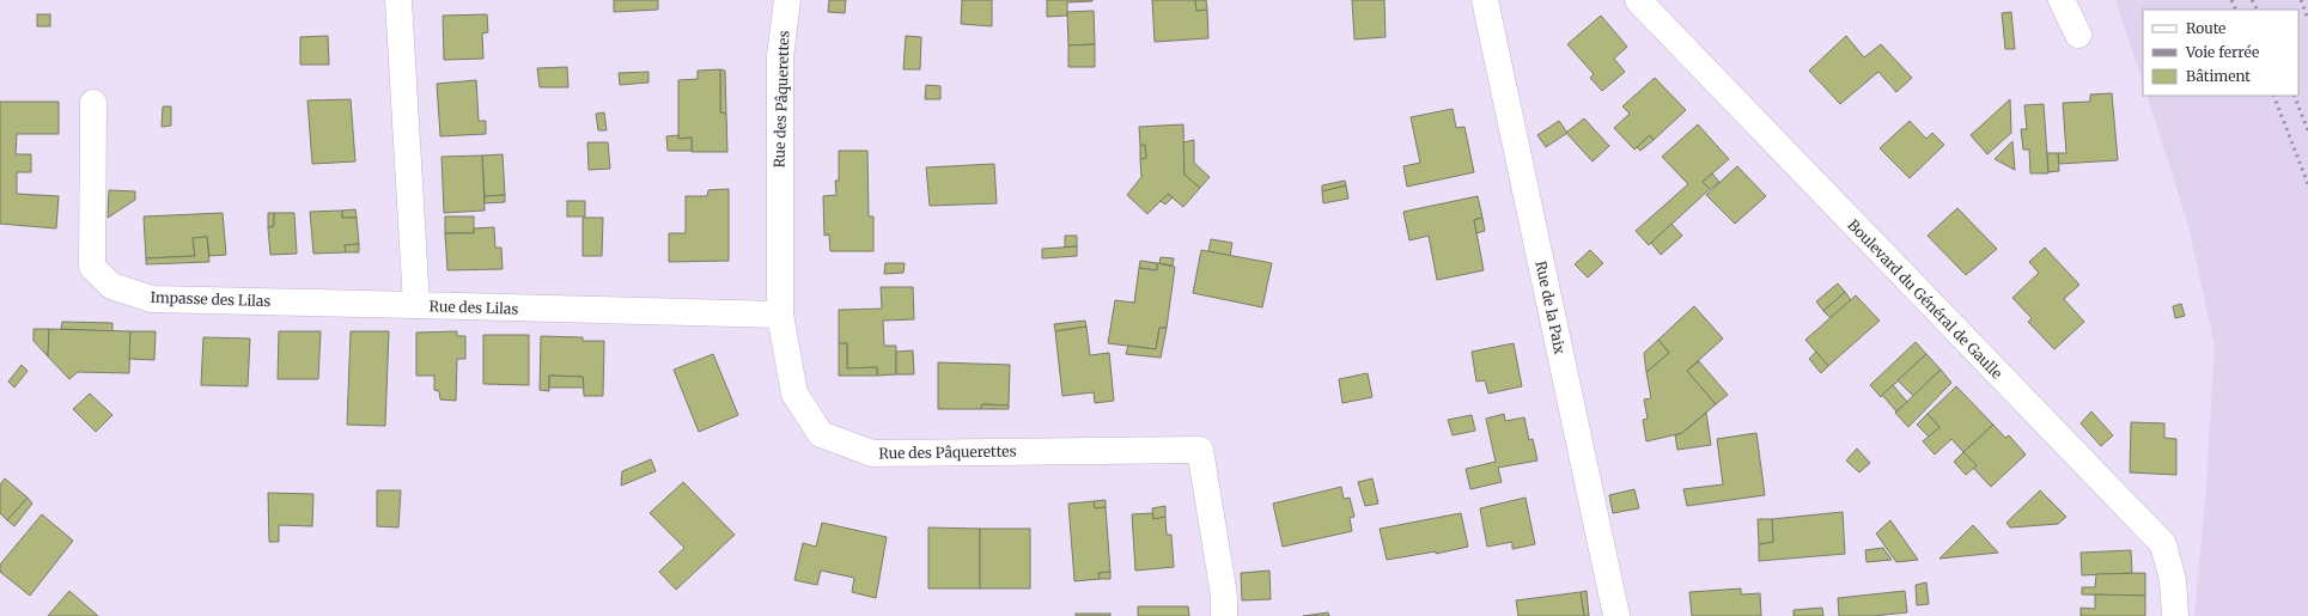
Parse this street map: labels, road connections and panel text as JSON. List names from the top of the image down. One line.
{"streets":{"street":["Rue des Pâquerettes","Impasse des Lilas","Boulevard du Général de Gaulle","Rue des Lilas","Rue de la Paix"]},"crossings":[["Rue des Pâquerettes","Rue des Lilas"],["Impasse des Lilas","Rue des Lilas"]],"legend":["Route","Voie ferrée","Bâtiment"]}
